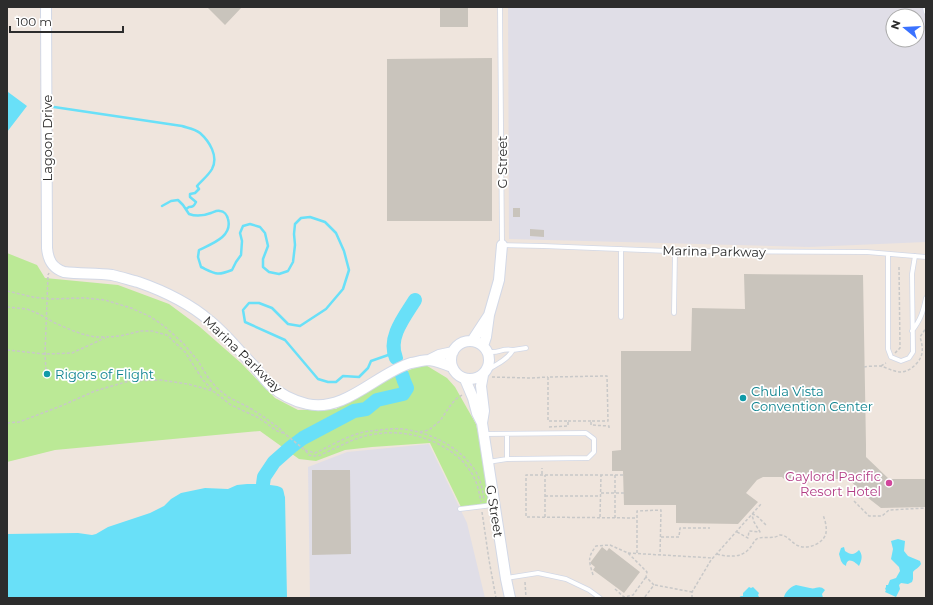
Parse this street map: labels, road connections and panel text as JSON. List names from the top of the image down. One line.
{"streets":{"street":["Lagoon Drive","G Street","Marina Parkway"]},"crossings":[["Lagoon Drive","Marina Parkway"],["G Street","Marina Parkway"]],"places":["Rigors of Flight","Chula Vista Convention Center","Gaylord Pacific Resort Hotel"],"scale_bar":"100 m","north":"left"}
